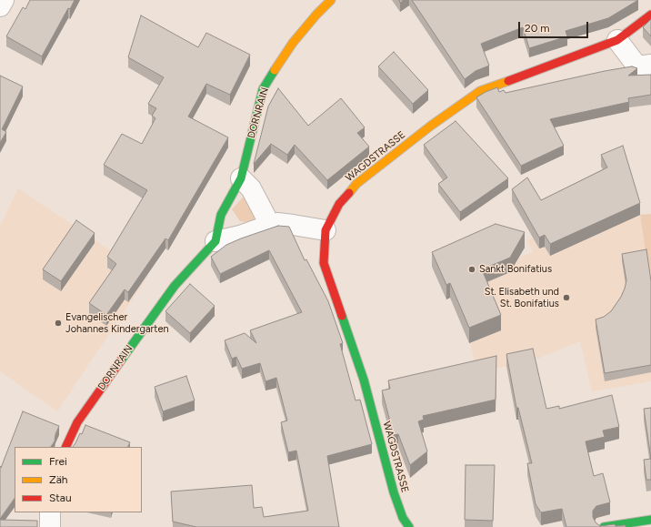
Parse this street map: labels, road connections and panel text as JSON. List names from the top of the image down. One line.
{"streets":{"street":["DORNRAIN","WAGDSTRASSE"]},"places":["Sankt Bonifatius","St. Elisabeth und St. Bonifatius","Evangelischer Johannes Kindergarten"],"legend":["Frei","Zäh","Stau"],"scale_bar":"20 m"}
